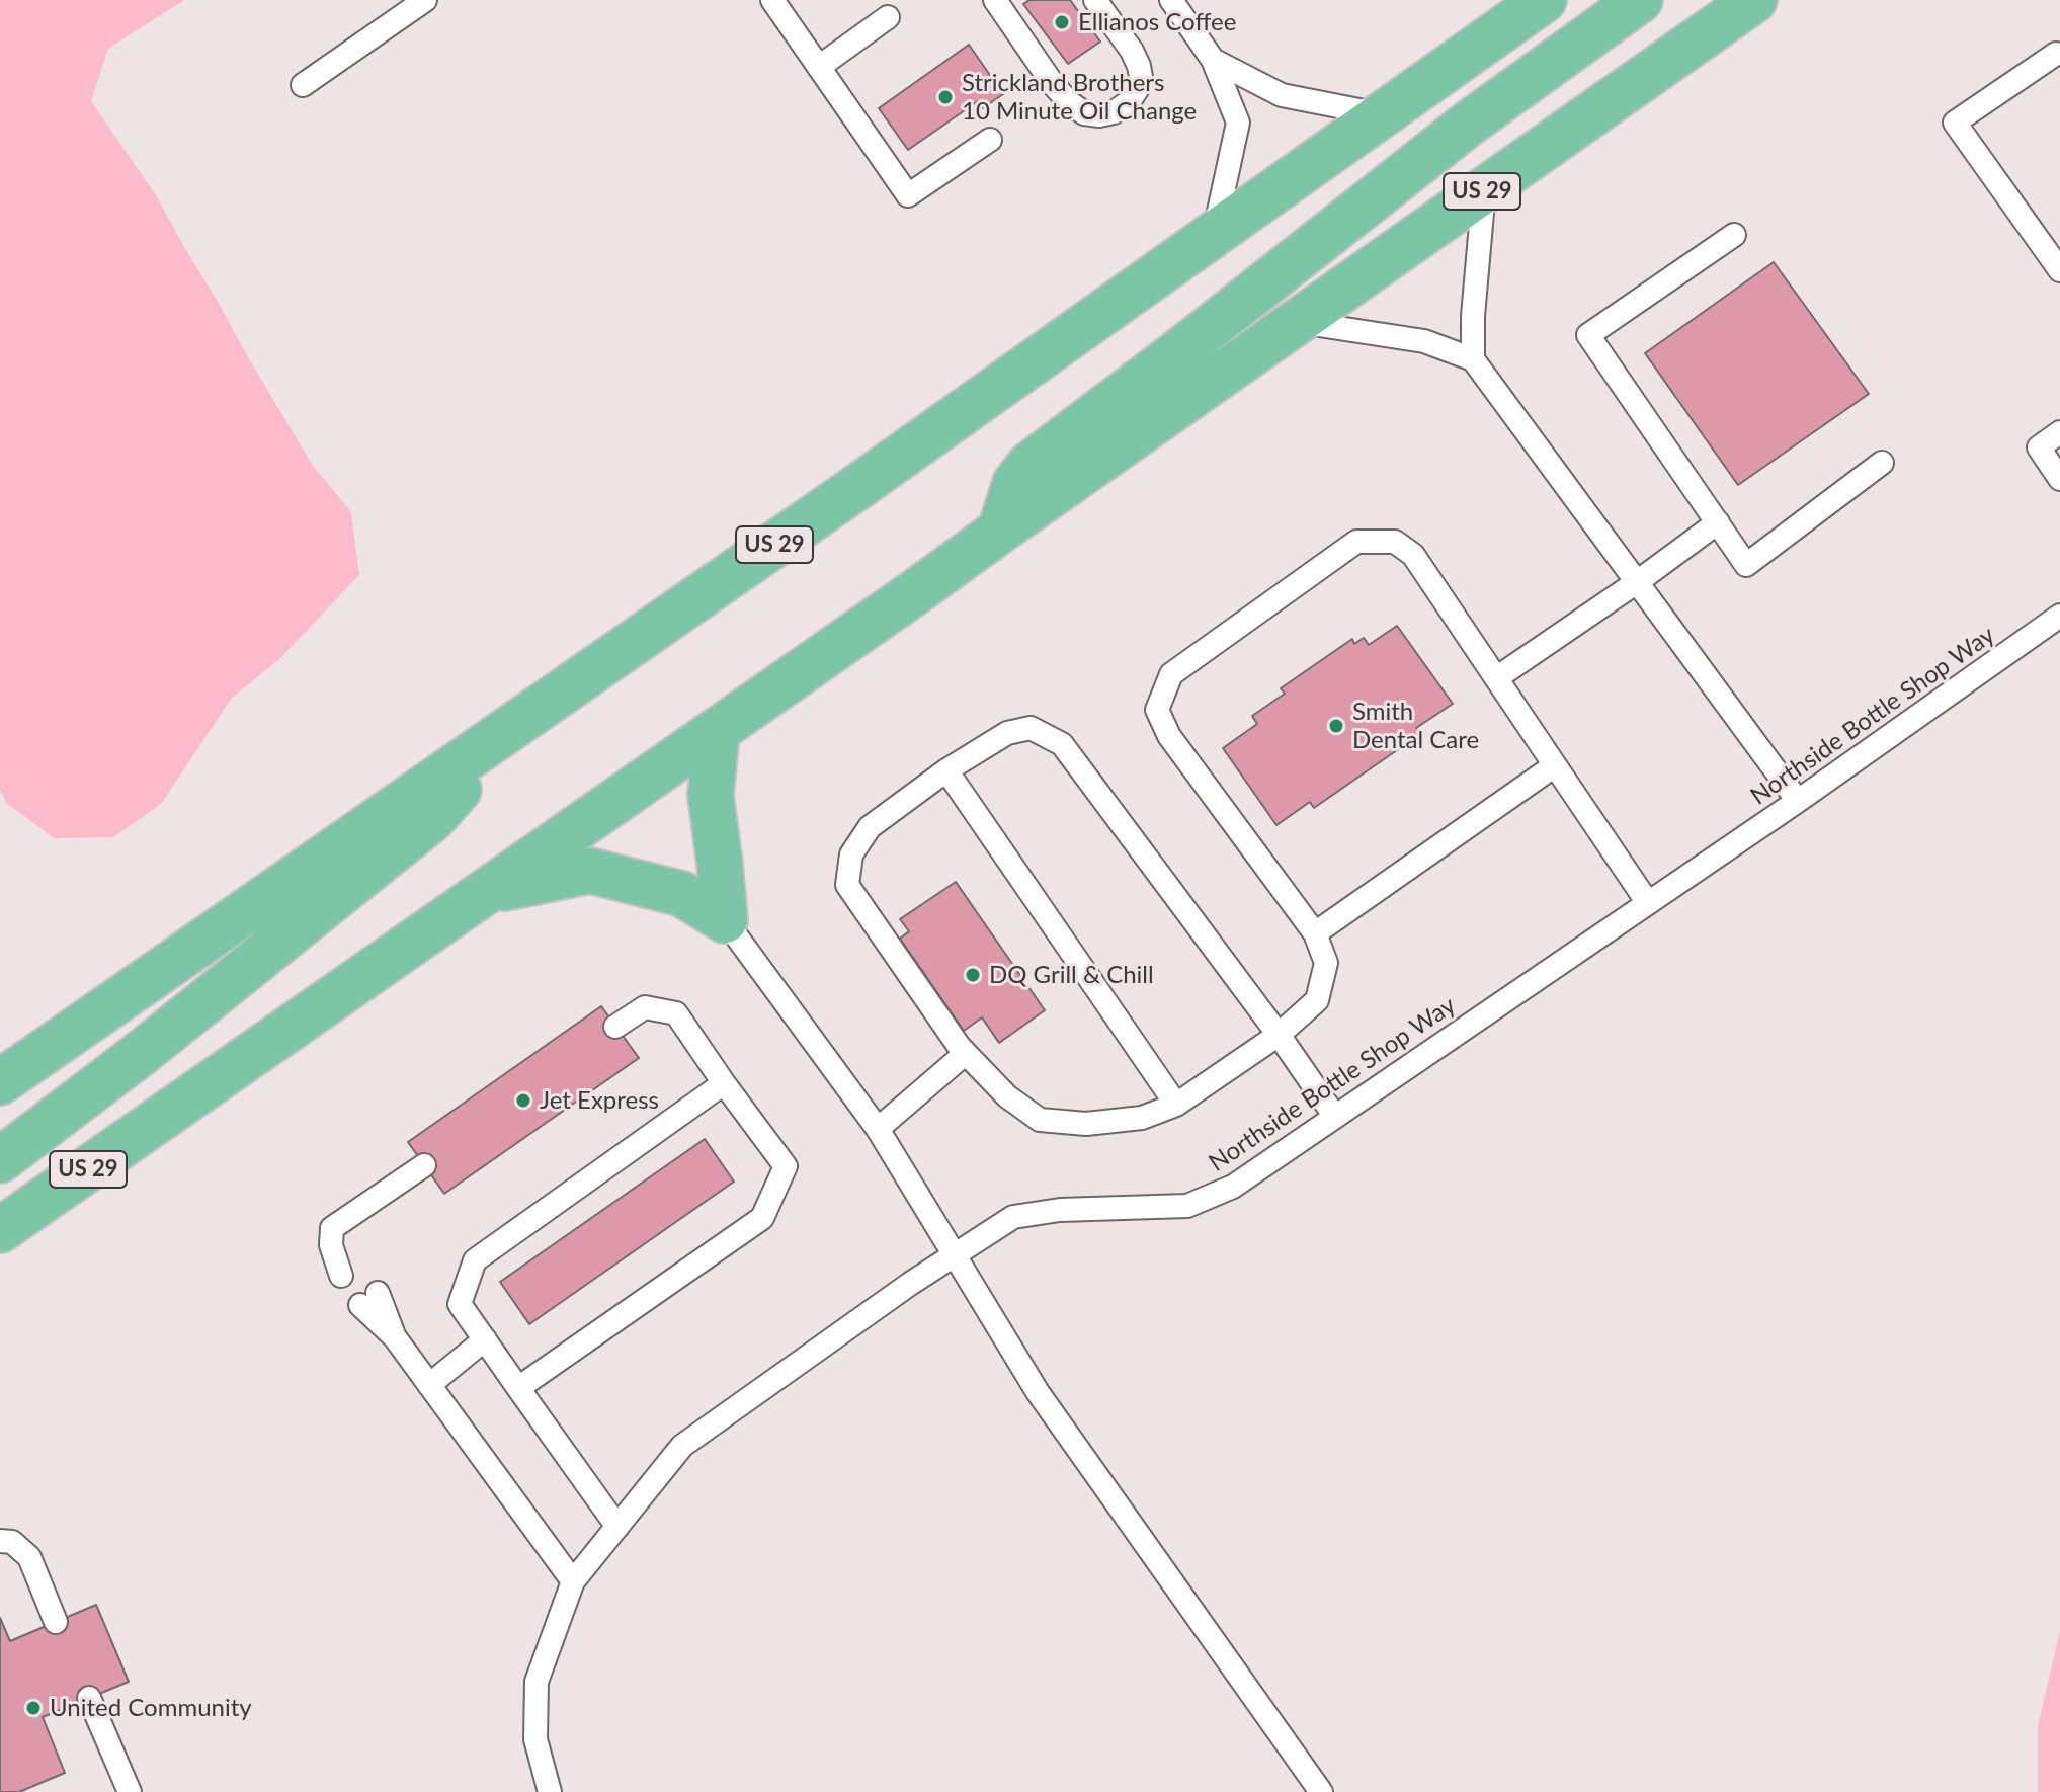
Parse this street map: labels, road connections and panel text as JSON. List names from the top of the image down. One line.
{"streets":{"main road":["US 29"],"lane":["Northside Bottle Shop Way"]},"places":["Ellianos Coffee","Strickland Brothers 10 Minute Oil Change","Smith Dental Care","DQ Grill & Chill","Jet Express","United Community"]}
